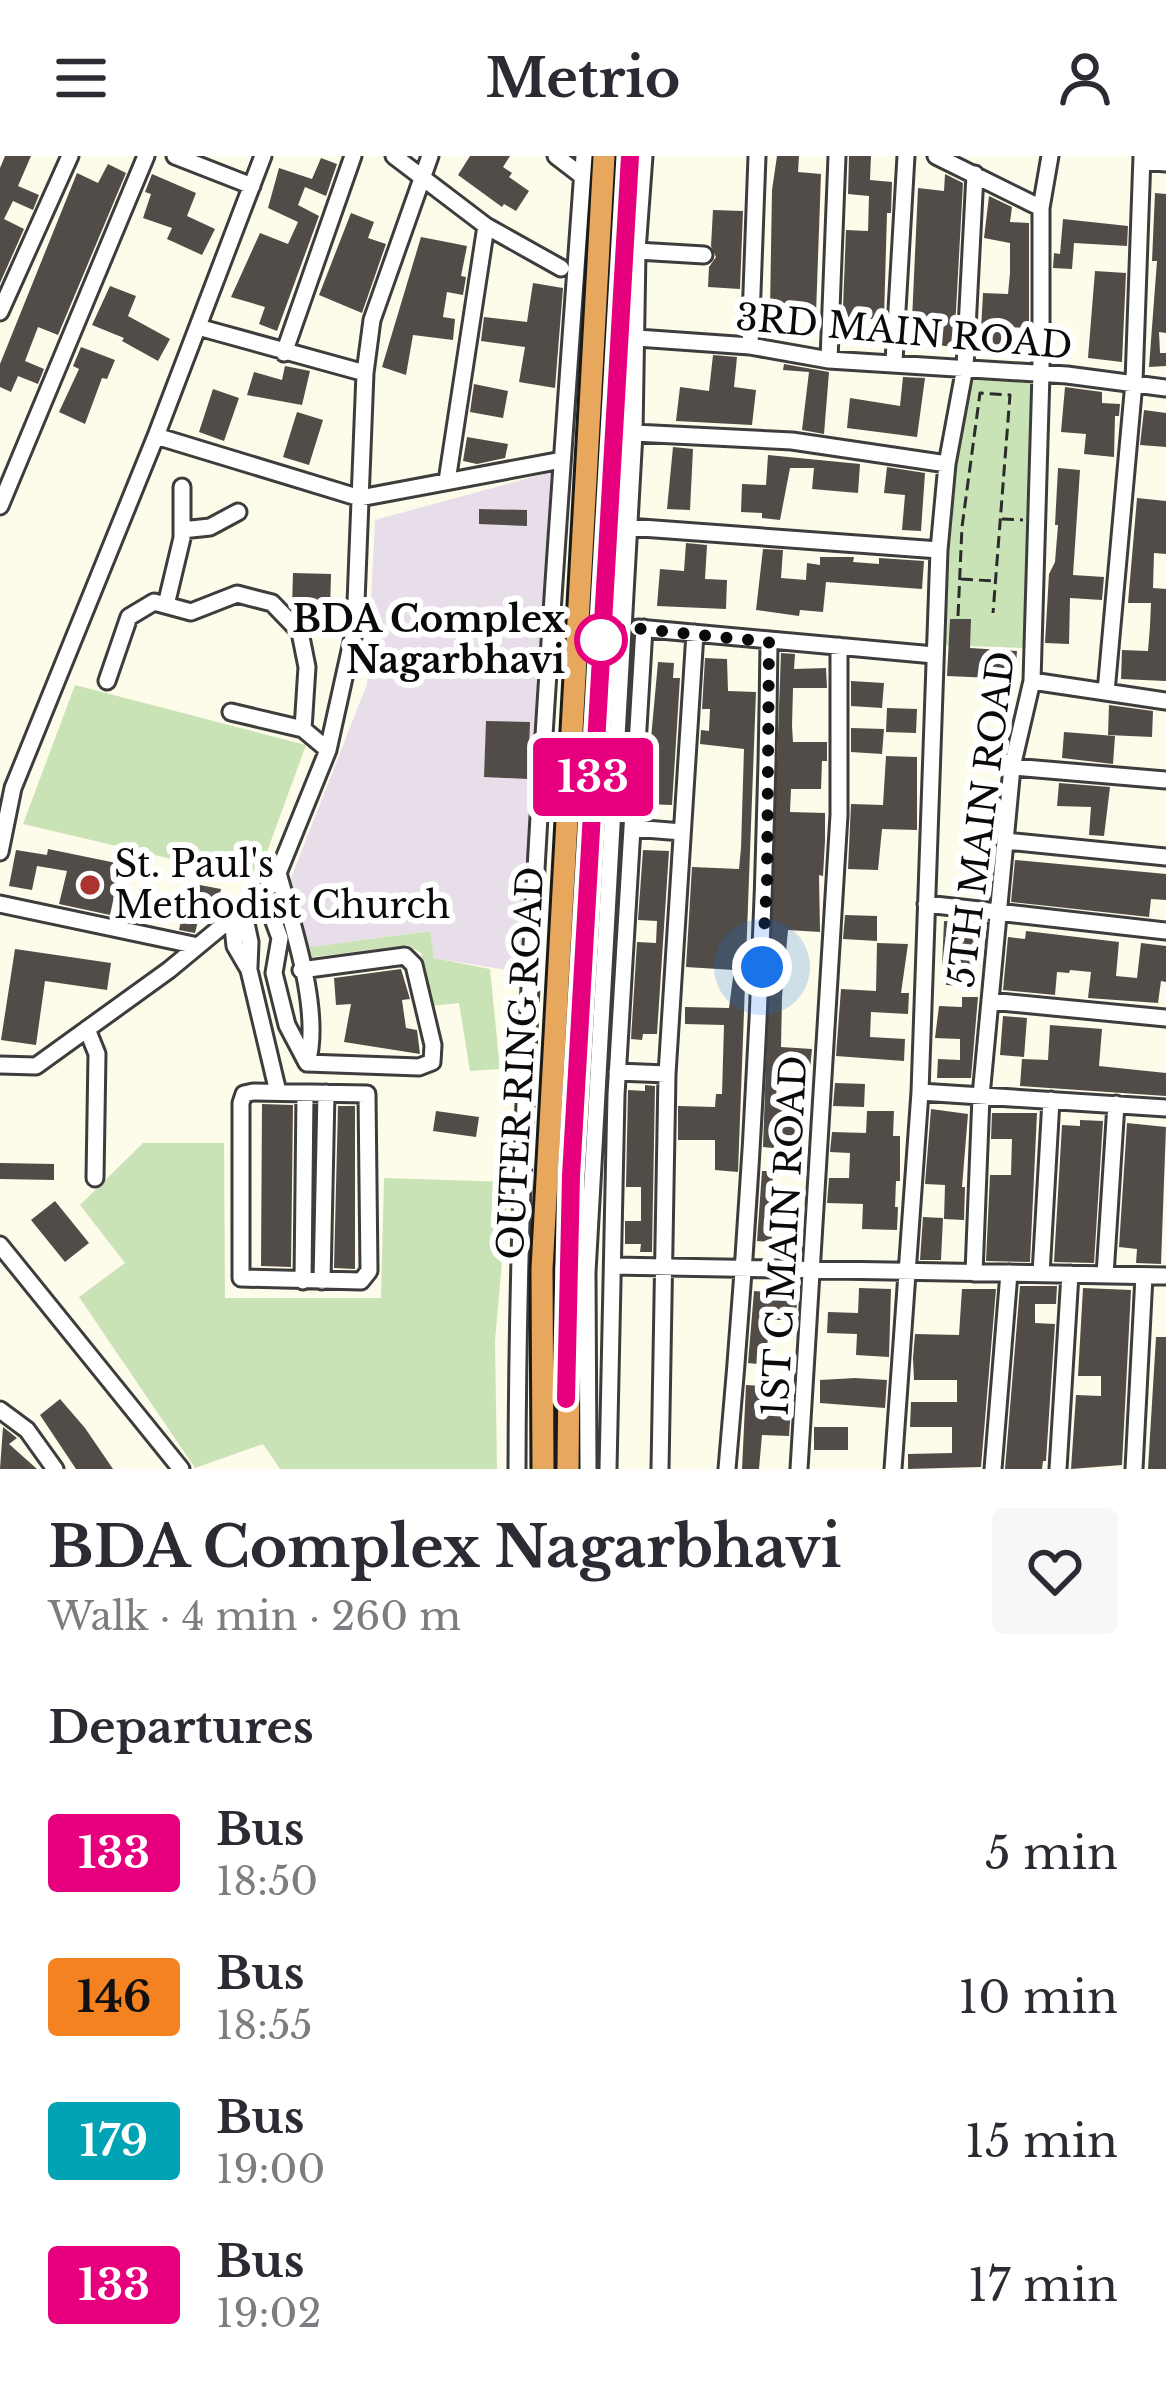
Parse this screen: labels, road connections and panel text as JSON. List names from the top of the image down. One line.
{"streets":{"highway":["OUTER RING ROAD"],"street":["3RD MAIN ROAD","5TH MAIN ROAD","1ST C MAIN ROAD"]},"crossings":[["3RD MAIN ROAD","5TH MAIN ROAD"]],"places":["BDA Complex Nagarbhavi","St. Paul's Methodist Church"],"lines":["bus line 133"],"page":{"header":"Metrio","on_map":"133","heading":[["BDA Complex Nagarbhavi","Walk · 4 min · 260 m"],"Departures"],"list":[{"mark":"133","name":"Bus","note":"18:50","value":"5 min"},{"mark":"146","name":"Bus","note":"18:55","value":"10 min"},{"mark":"179","name":"Bus","note":"19:00","value":"15 min"},{"mark":"133","name":"Bus","note":"19:02","value":"17 min"}]}}
